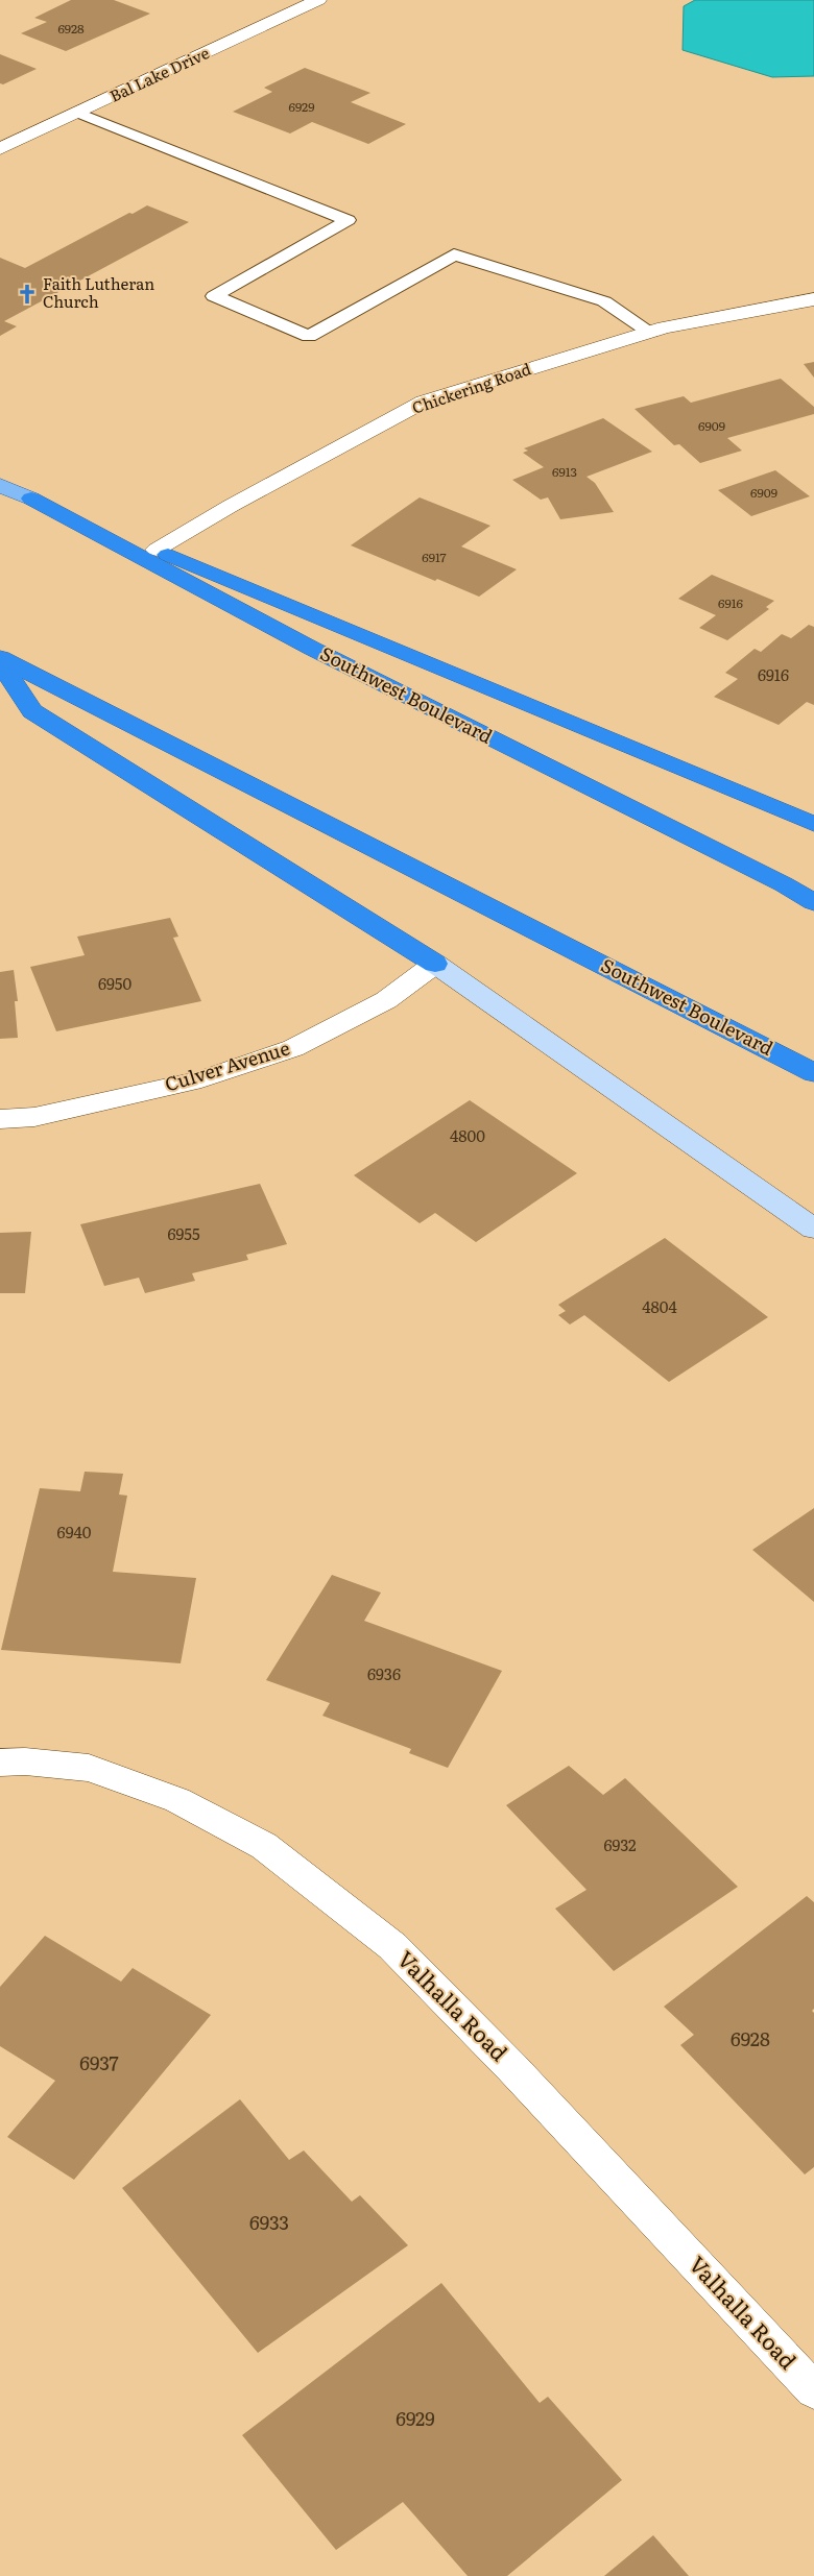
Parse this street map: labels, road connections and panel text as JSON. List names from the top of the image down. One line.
{"streets":{"highway":["Southwest Boulevard"],"street":["Bal Lake Drive","Chickering Road","Culver Avenue","Valhalla Road"]},"places":{"church":["Faith Lutheran Church"]},"house_numbers":["6928","6929","6909","6913","6909","6917","6916","6916","6950","4800","6955","4804","6940","6936","6932","6928","6937","6933","6929"]}
